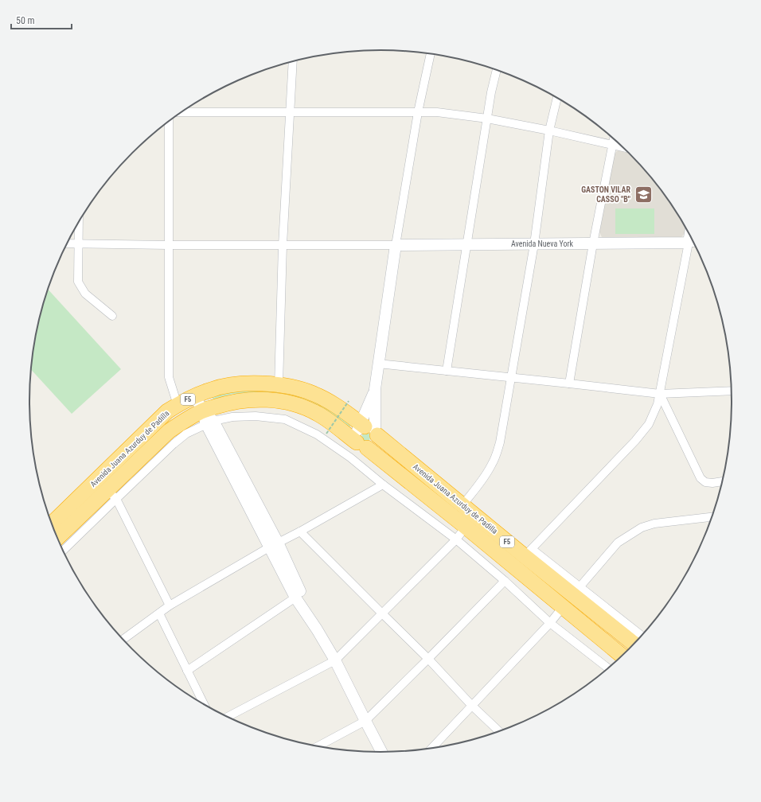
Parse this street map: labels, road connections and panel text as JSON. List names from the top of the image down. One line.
{"streets":{"highway":["F5","Avenida Juana Azurduy de Padilla"],"street":["Avenida Nueva York"]},"places":{"school or university":["GASTON VILAR CASSO \"B\""]},"scale_bar":"50 m"}
